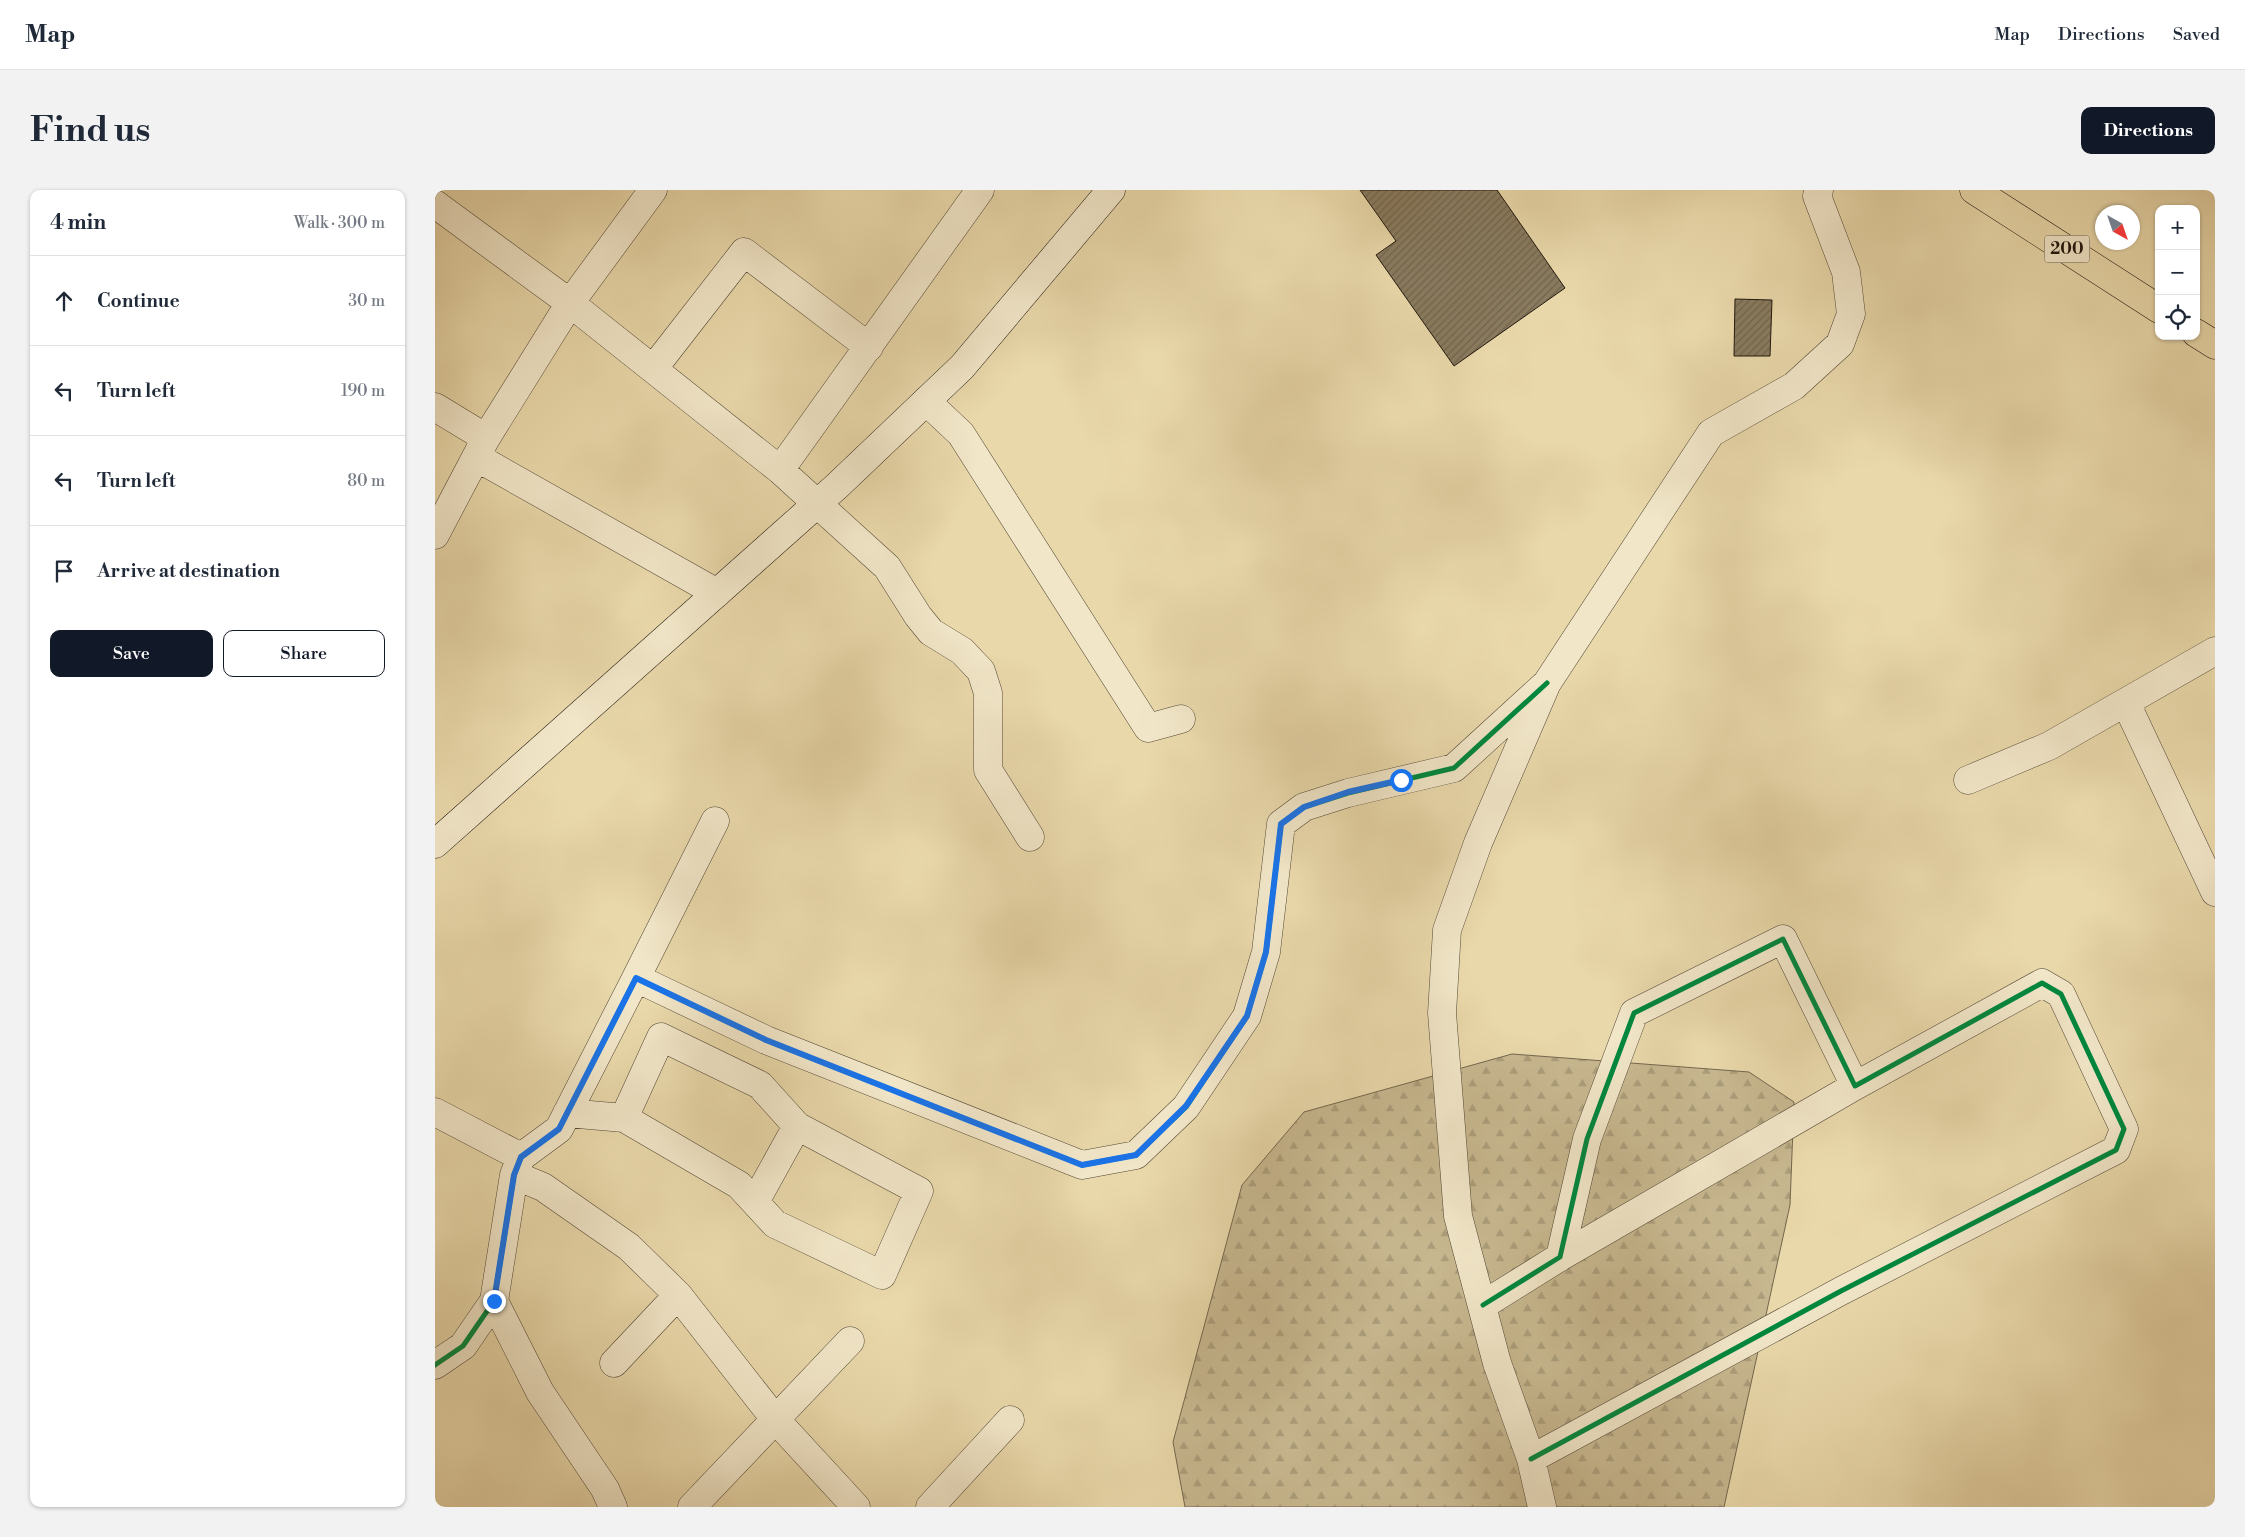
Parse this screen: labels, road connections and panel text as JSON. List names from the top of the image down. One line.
{"streets":{"highway":["200"]},"north":"bottom right","page":{"header":"Map","nav":["Map","Directions","Saved"],"buttons":["Directions",["Save","Share"]],"title":"Find us","heading":["4 min","Walk · 300 m"],"map_buttons":["+","−"],"list":[["Continue","30 m"],["Turn left","190 m"],["Turn left","80 m"],"Arrive at destination"]}}
